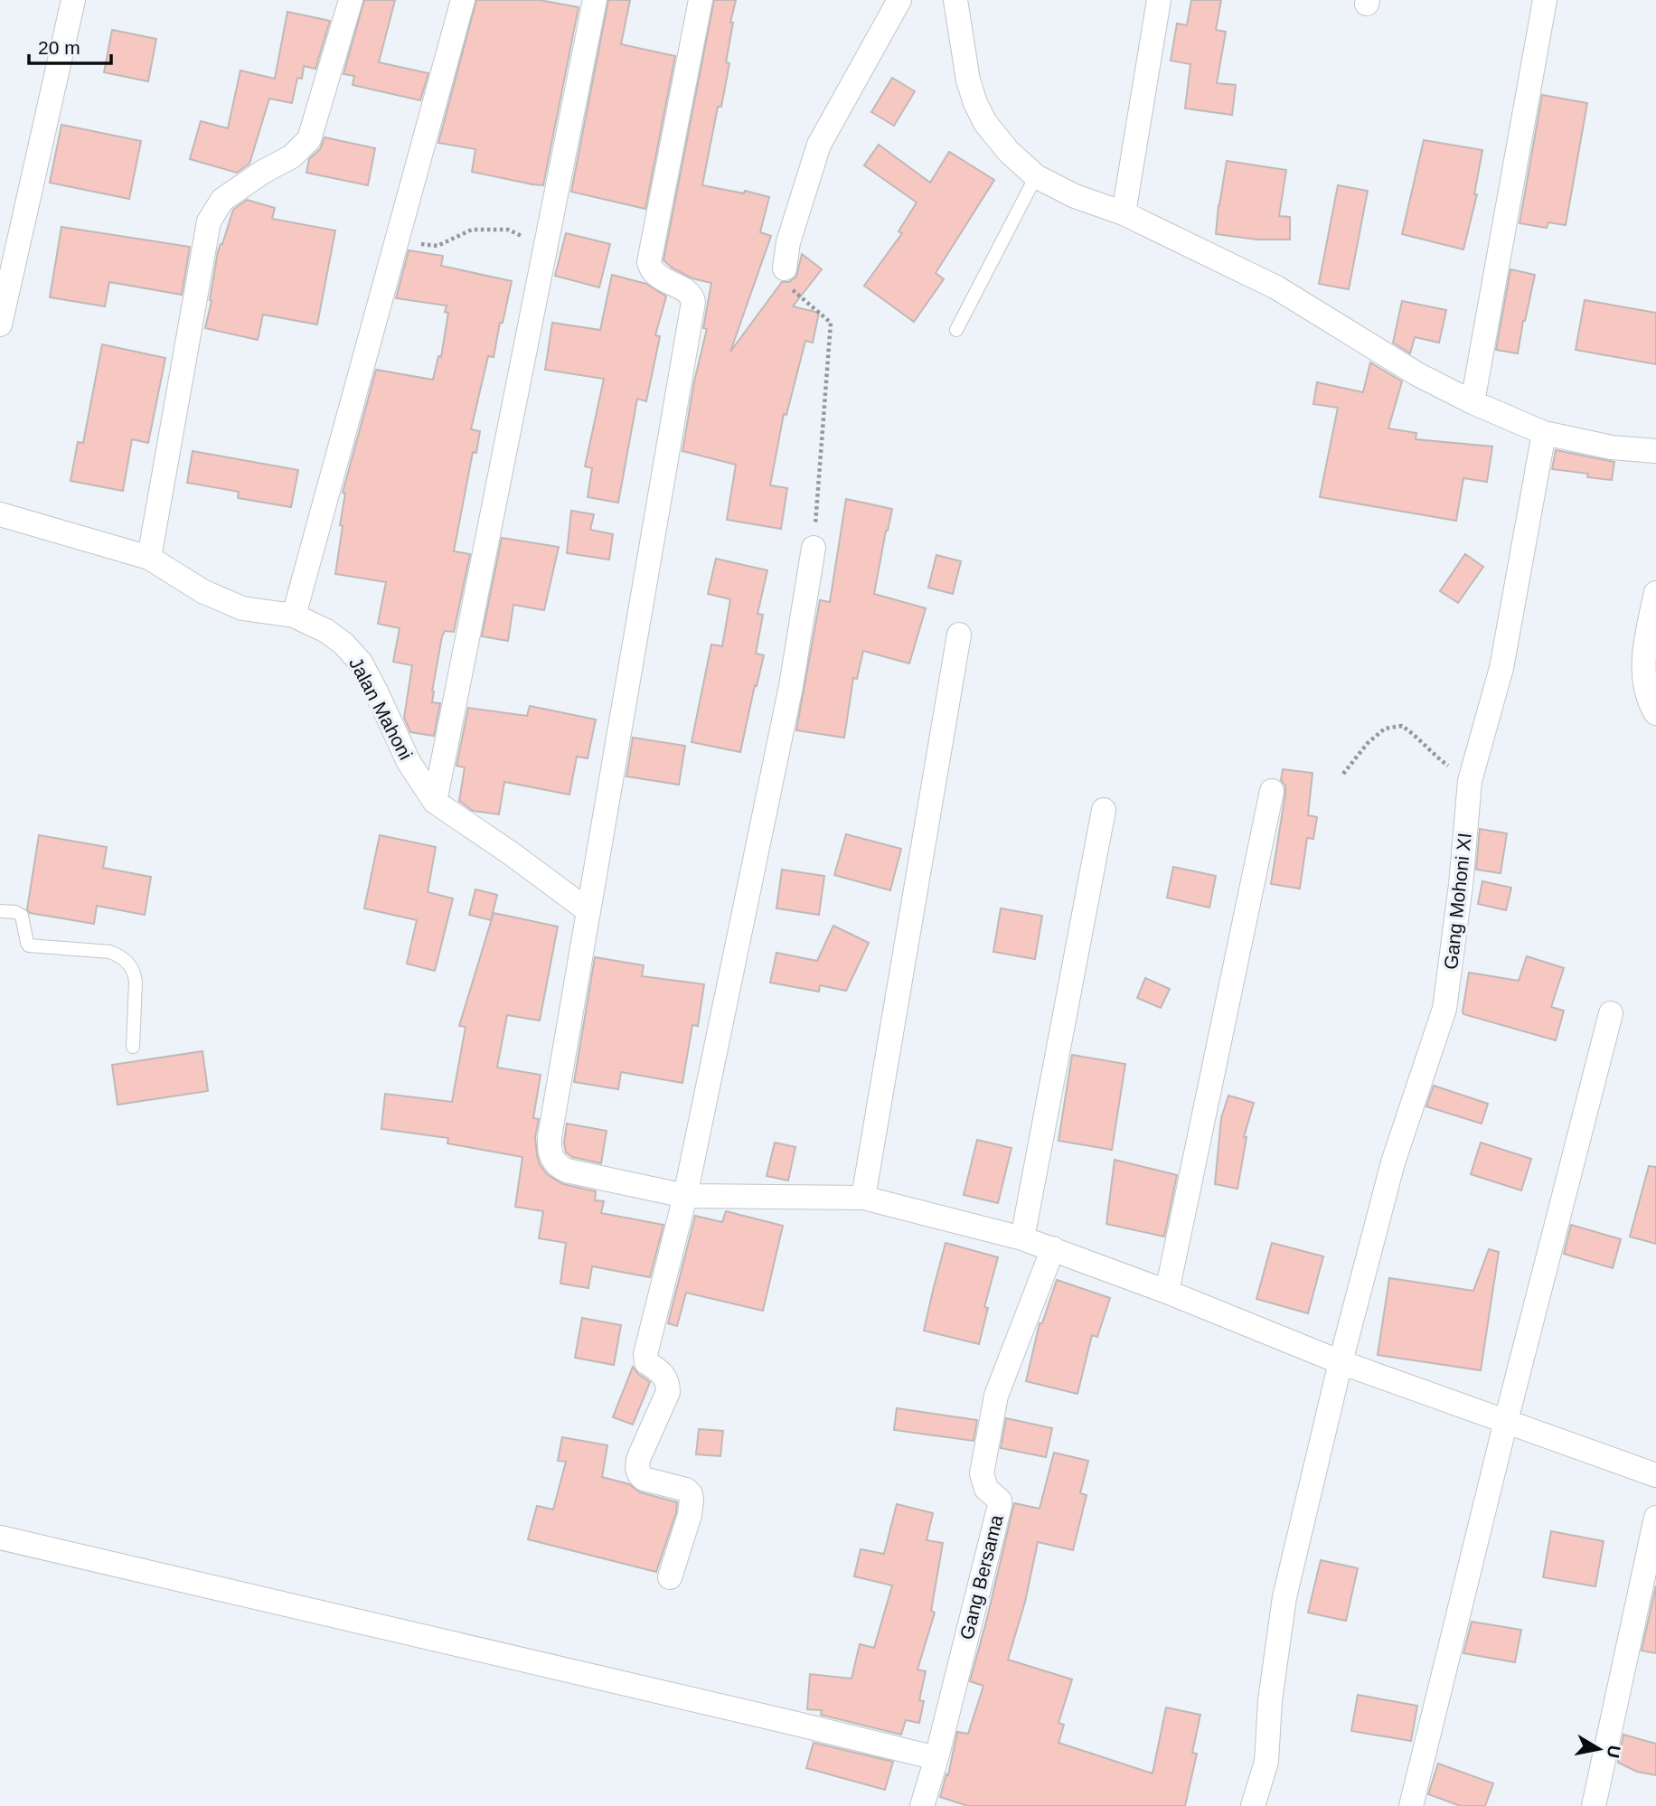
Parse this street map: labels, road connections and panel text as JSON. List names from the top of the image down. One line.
{"streets":{"street":["Jalan Mahoni","Gang Mohoni XI","Gang Bersama"]},"scale_bar":"20 m","north":"right"}
